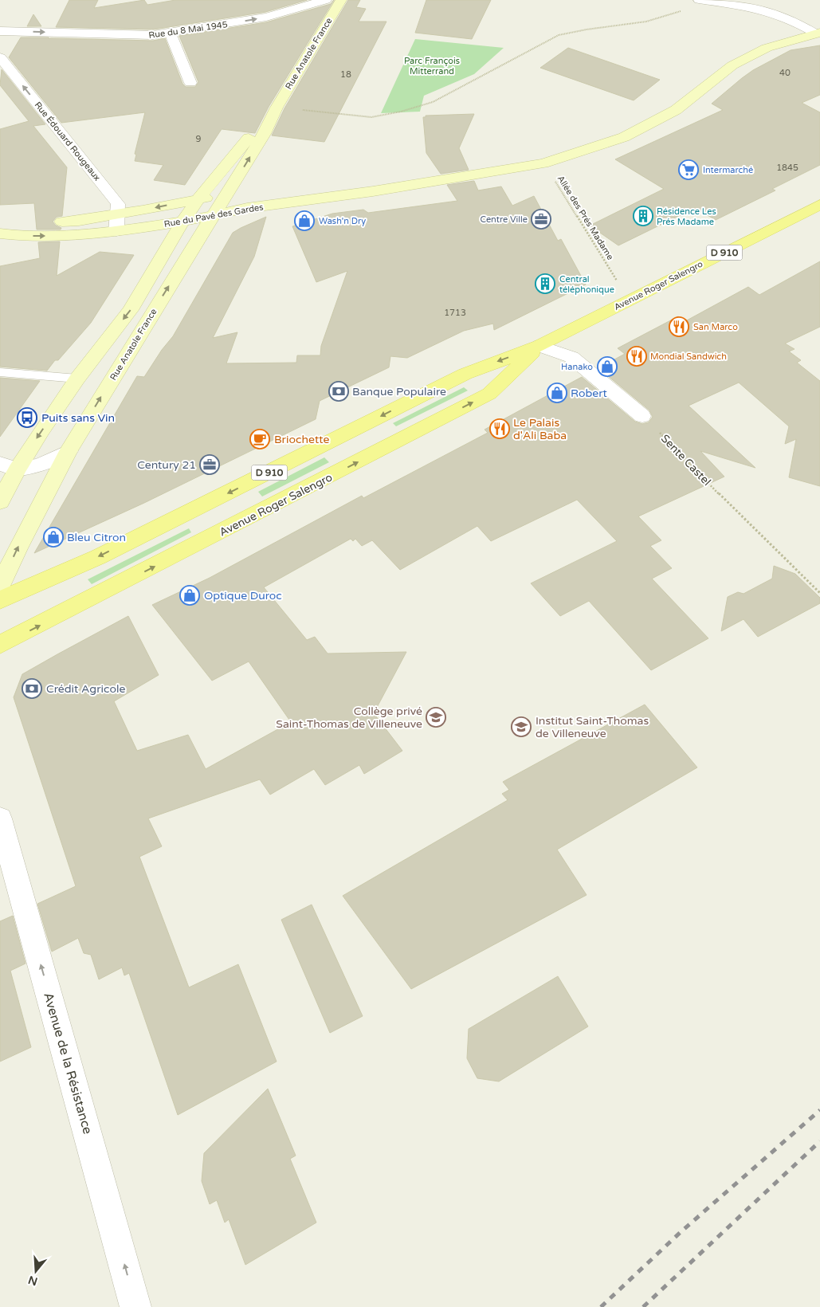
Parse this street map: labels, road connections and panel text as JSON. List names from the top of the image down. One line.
{"streets":{"main road":["Rue Anatole France","Rue du Pavé des Gardes","D 910","Avenue Roger Salengro"],"street":["Rue du 8 Mai 1945","Rue Édouard Rougeaux","Avenue de la Résistance"],"path":["Allée des Prés Madame","Sente Castel"]},"crossings":[["Rue Anatole France","Rue du Pavé des Gardes"],["Rue Édouard Rougeaux","Rue du Pavé des Gardes"],["Rue du Pavé des Gardes","Allée des Prés Madame"],["Allée des Prés Madame","Avenue Roger Salengro"]],"one_way":["Rue du 8 Mai 1945","Rue Édouard Rougeaux","Avenue de la Résistance"],"parks":["Parc François Mitterrand"],"places":{"supermarket":["Intermarché"],"building":["Résidence Les Prés Madame","Central téléphonique"],"office":["Centre Ville","Century 21"],"shop":["Wash'n Dry","Hanako","Robert","Bleu Citron","Optique Duroc"],"restaurant":["San Marco","Mondial Sandwich","Le Palais d'Ali Baba"],"bank":["Banque Populaire","Crédit Agricole"],"bus stop":["Puits sans Vin"],"cafe":["Briochette"],"school or university":["Collège privé Saint-Thomas de Villeneuve","Institut Saint-Thomas de Villeneuve"]},"house_numbers":["40","18","9","1845","1713"],"north":"bottom"}
